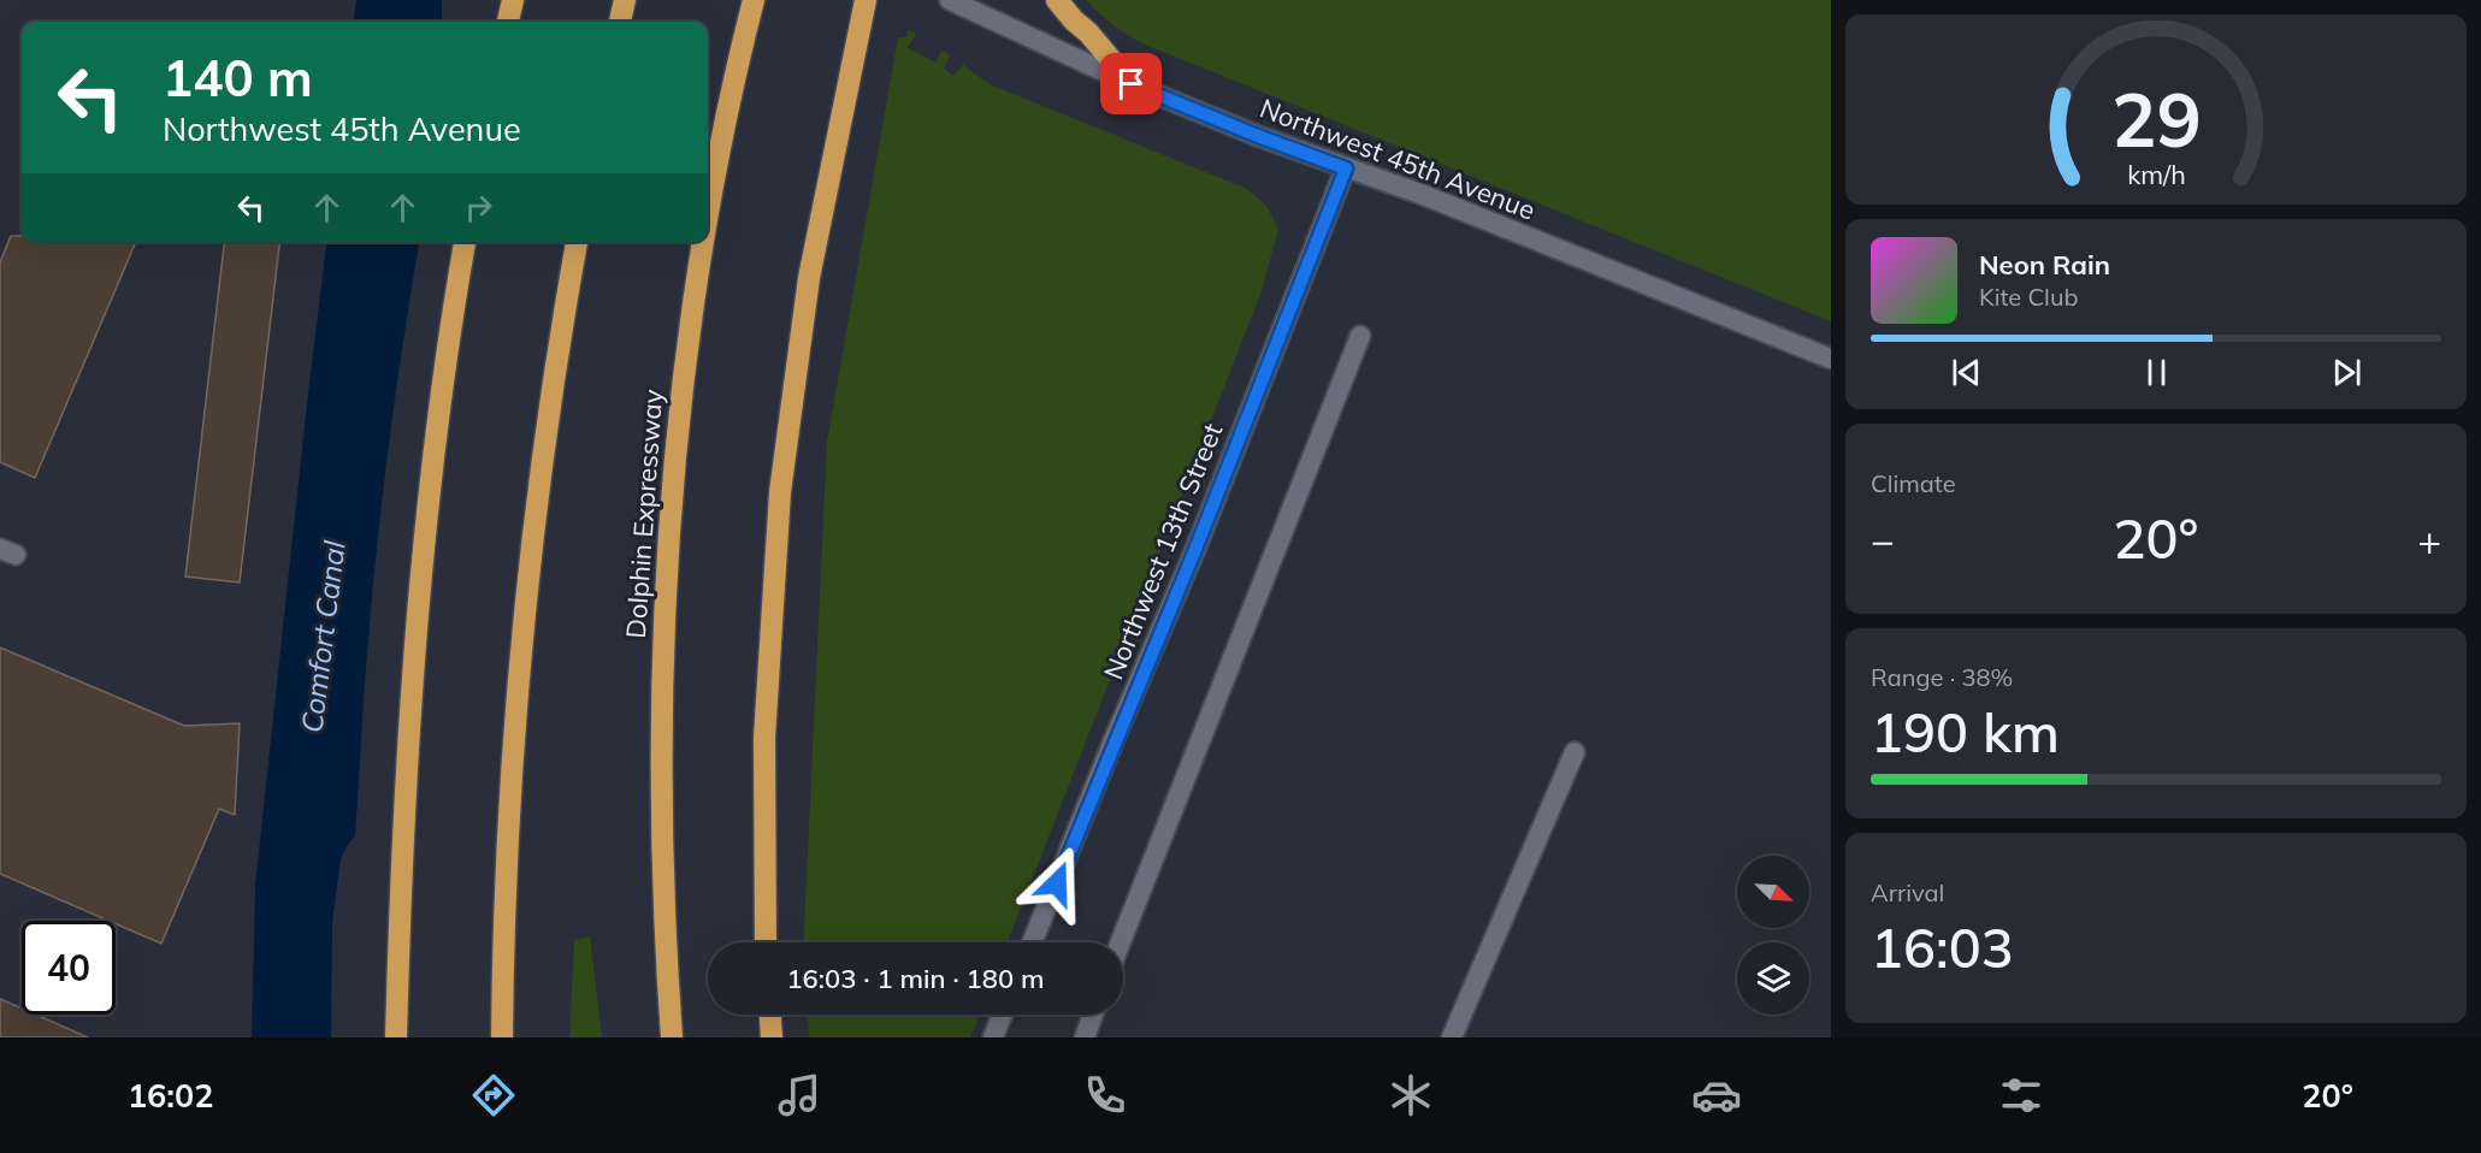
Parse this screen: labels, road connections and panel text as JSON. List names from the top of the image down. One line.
{"streets":{"highway":["Dolphin Expressway"],"street":["Northwest 45th Avenue","Northwest 13th Street"]},"crossings":[["Northwest 45th Avenue","Northwest 13th Street"]],"water":["Comfort Canal"],"north":"bottom right","page":{"turn":["140 m","Northwest 45th Avenue"],"song":["Neon Rain","Kite Club"],"tile":["Climate",["Range · 38%","190 km"],["Arrival","16:03"]],"heat":["−","20°","+"],"limit":"40","trip":"16:03 · 1 min · 180 m","tabs":["16:02","20°"],"gauge":["29","km/h"]}}
